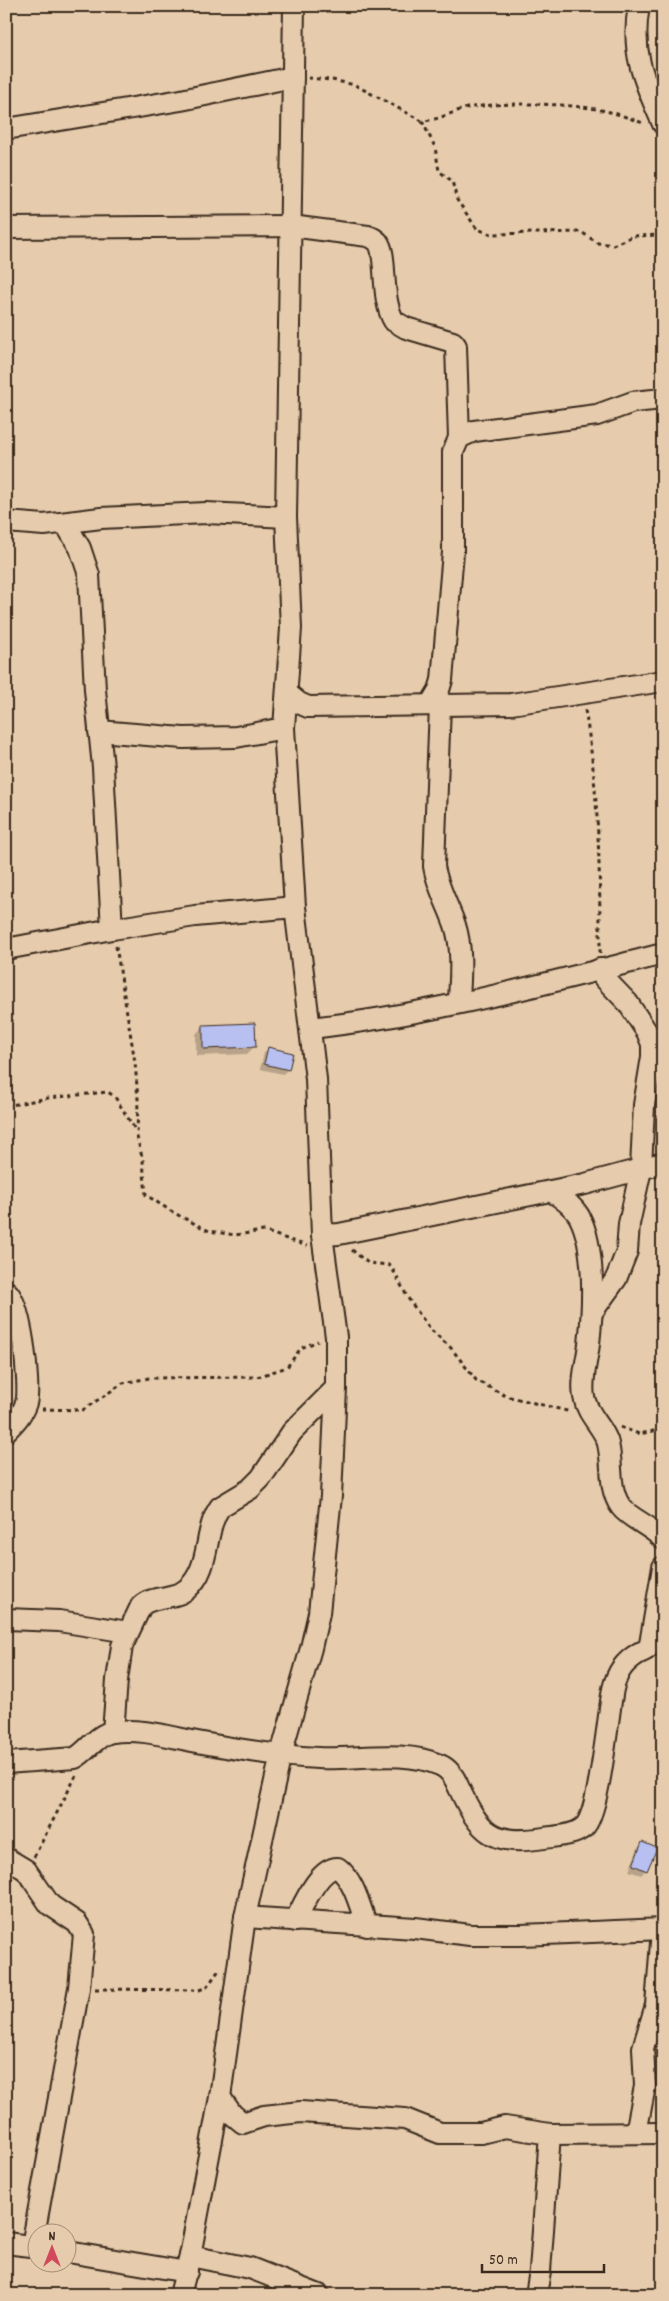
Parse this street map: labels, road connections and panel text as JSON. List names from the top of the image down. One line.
{"scale_bar":"50 m","north":"top"}
